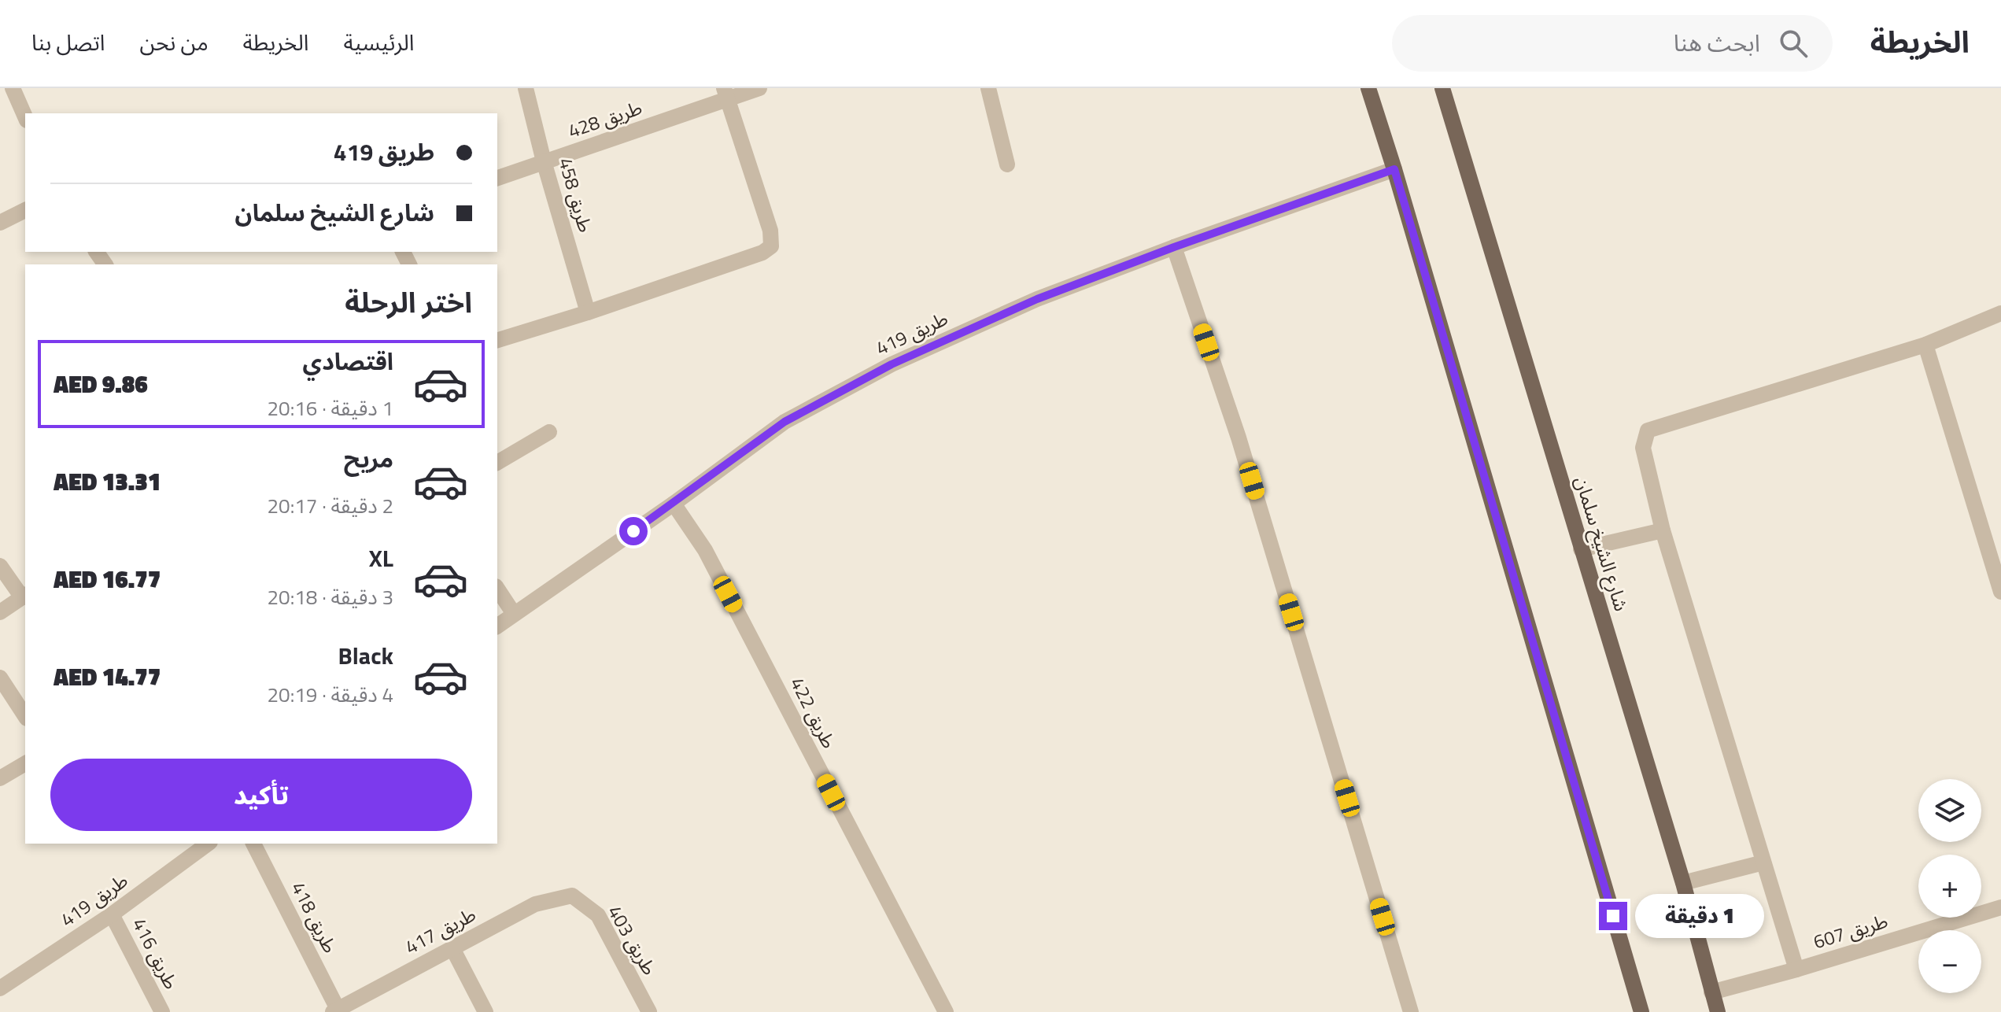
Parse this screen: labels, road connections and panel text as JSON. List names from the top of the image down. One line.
{"streets":{"main road":["شارع الشيخ سلمان"],"street":["طريق 428","طريق 458","طريق 419","طريق 422","طريق 418","طريق 417","طريق 607","طريق 403","طريق 416"]},"crossings":[["طريق 428","طريق 458"],["طريق 419","طريق 422"],["طريق 419","طريق 416"],["شارع الشيخ سلمان","طريق 607"],["طريق 418","طريق 417"],["طريق 417","طريق 403"]],"page":{"header":"الخريطة","search":"ابحث هنا","nav":["الرئيسية","الخريطة","من نحن","اتصل بنا"],"banner":["طريق 419","شارع الشيخ سلمان"],"heading":"اختر الرحلة","list":[{"name":"اقتصادي","note":"1 دقيقة · 20:16","value":"AED 9.86"},{"name":"مريح","note":"2 دقيقة · 20:17","value":"AED 13.31"},{"name":"XL","note":"3 دقيقة · 20:18","value":"AED 16.77"},{"name":"Black","note":"4 دقيقة · 20:19","value":"AED 14.77"}],"buttons":"تأكيد","map_buttons":["+","−"],"bubble":"1 دقيقة"}}
